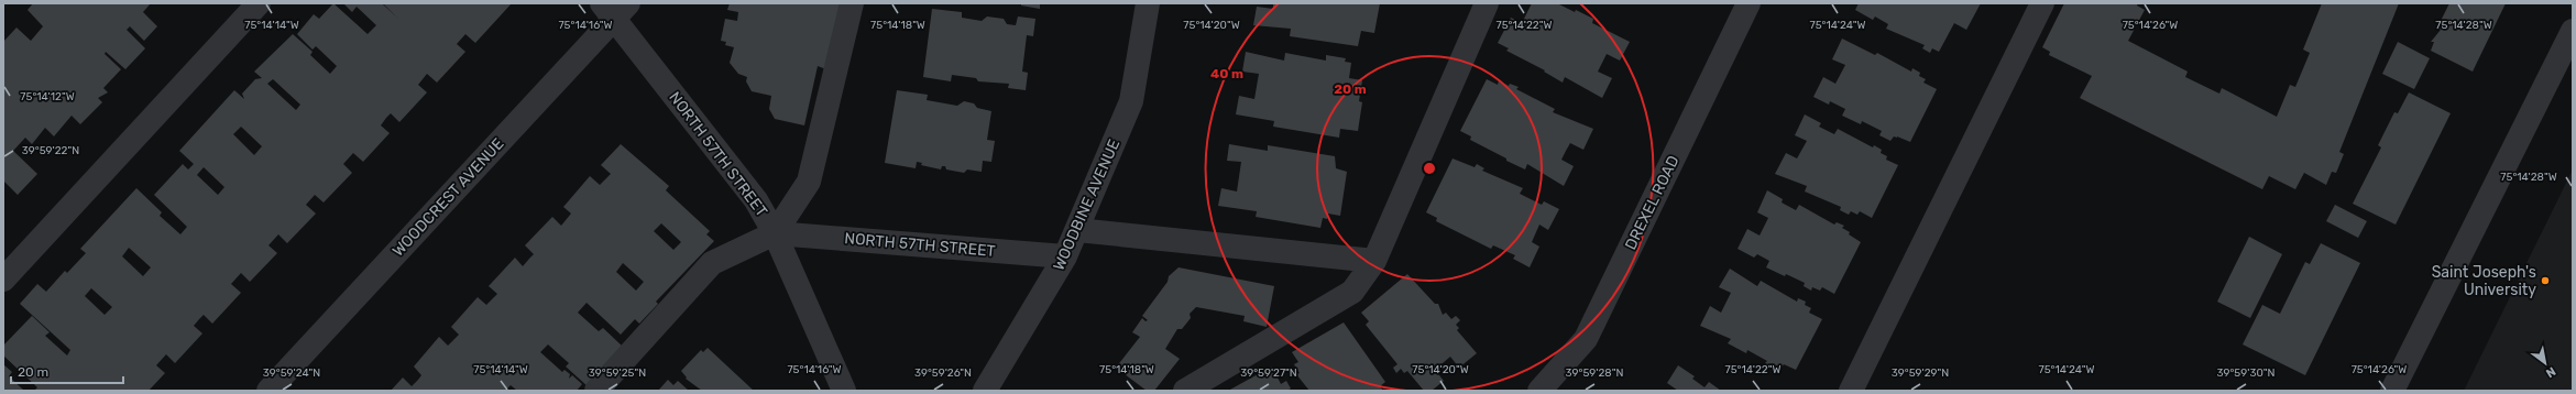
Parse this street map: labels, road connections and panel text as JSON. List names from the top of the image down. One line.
{"streets":{"street":["NORTH 57TH STREET","WOODCREST AVENUE","DREXEL ROAD","WOODBINE AVENUE"]},"crossings":[["NORTH 57TH STREET","WOODCREST AVENUE"],["NORTH 57TH STREET","WOODBINE AVENUE"]],"places":["Saint Joseph's University"],"scale_bar":"20 m","north":"bottom right","coordinates":["75°14'24\"W","75°14'14\"W","75°14'16\"W","75°14'18\"W","75°14'20\"W","75°14'22\"W","75°14'28\"W","75°14'26\"W","75°14'12\"W","39°59'22\"N","39°59'24\"N","39°59'25\"N","39°59'26\"N","39°59'27\"N","39°59'28\"N","39°59'29\"N","39°59'30\"N"],"rings":["40 m","20 m"]}
